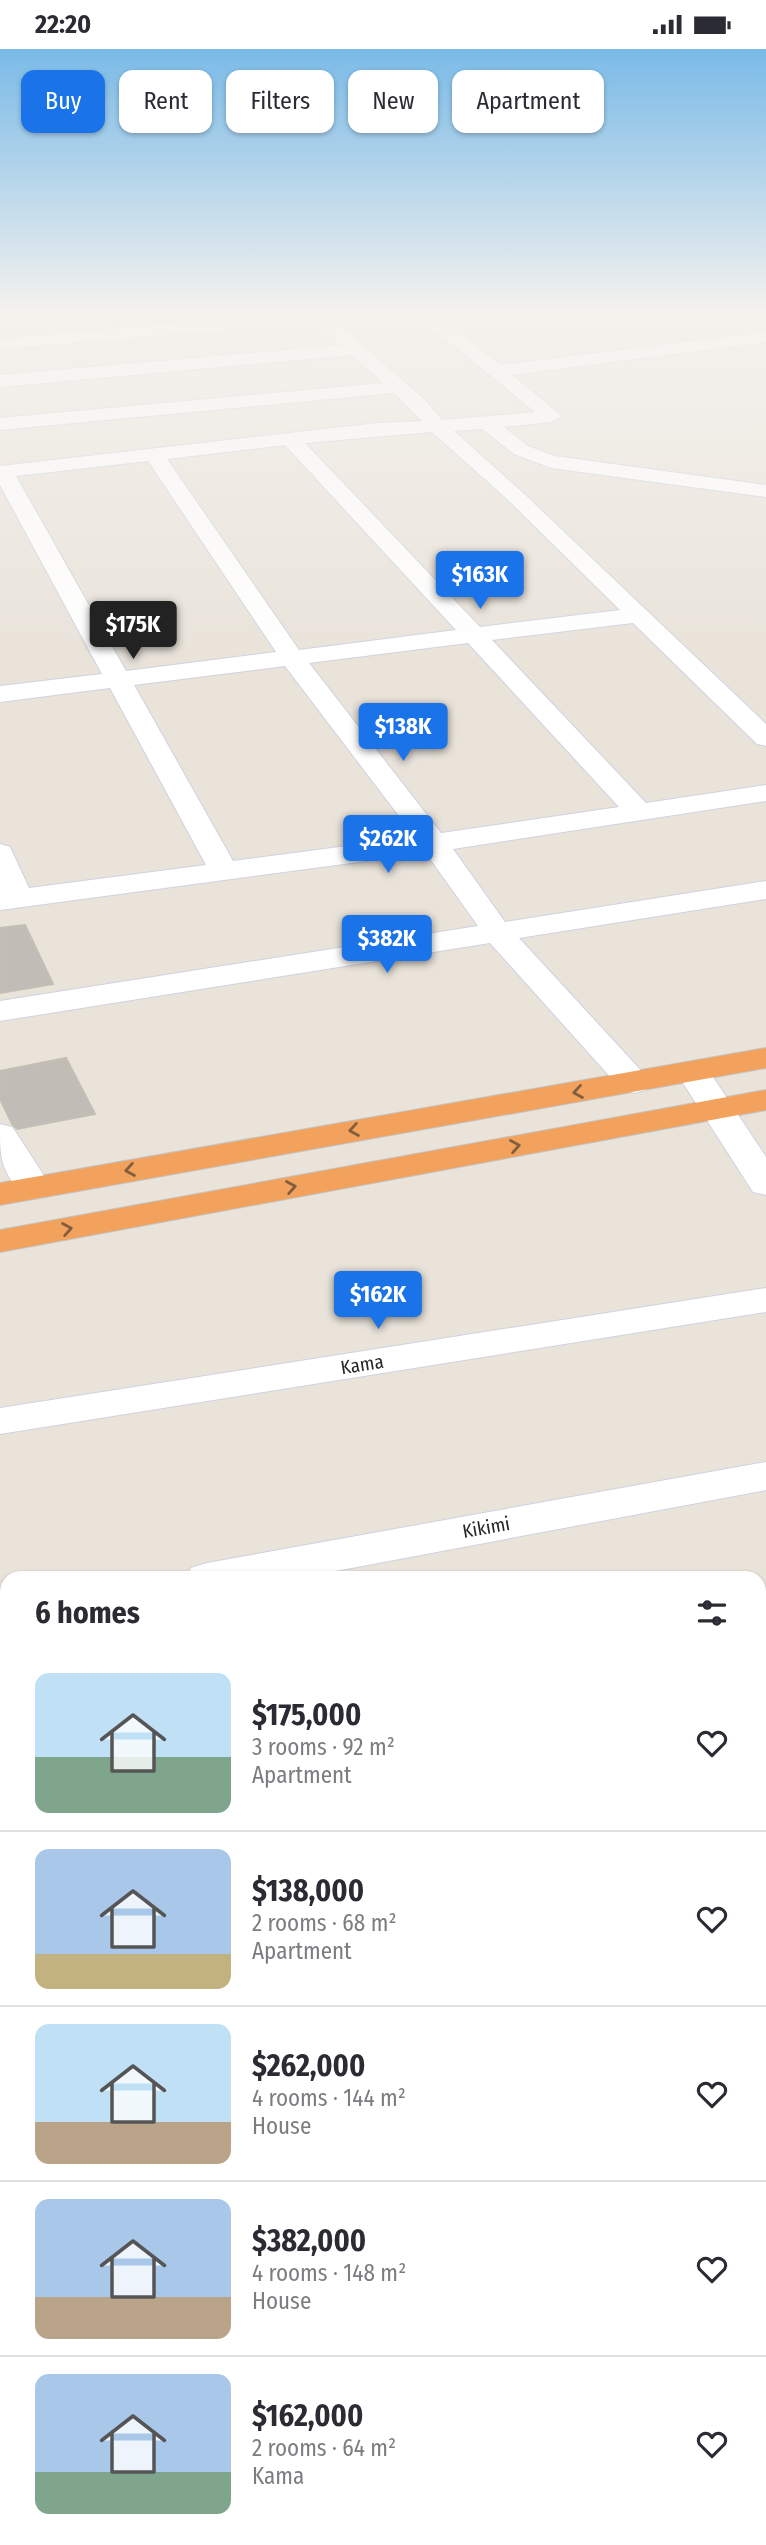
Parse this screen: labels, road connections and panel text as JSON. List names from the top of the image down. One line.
{"streets":{"street":["Kama","Kikimi"]},"page":{"status":"22:20","chip":["Buy","Rent","Filters","New","Apartment"],"price":["$163K","$175K","$138K","$262K","$382K","$162K"],"heading":"6 homes","list":[{"name":"$175,000","note":"3 rooms · 92 m² · Apartment"},{"name":"$138,000","note":"2 rooms · 68 m² · Apartment"},{"name":"$262,000","note":"4 rooms · 144 m² · House"},{"name":"$382,000","note":"4 rooms · 148 m² · House"},{"name":"$162,000","note":"2 rooms · 64 m² · Kama"}]}}
